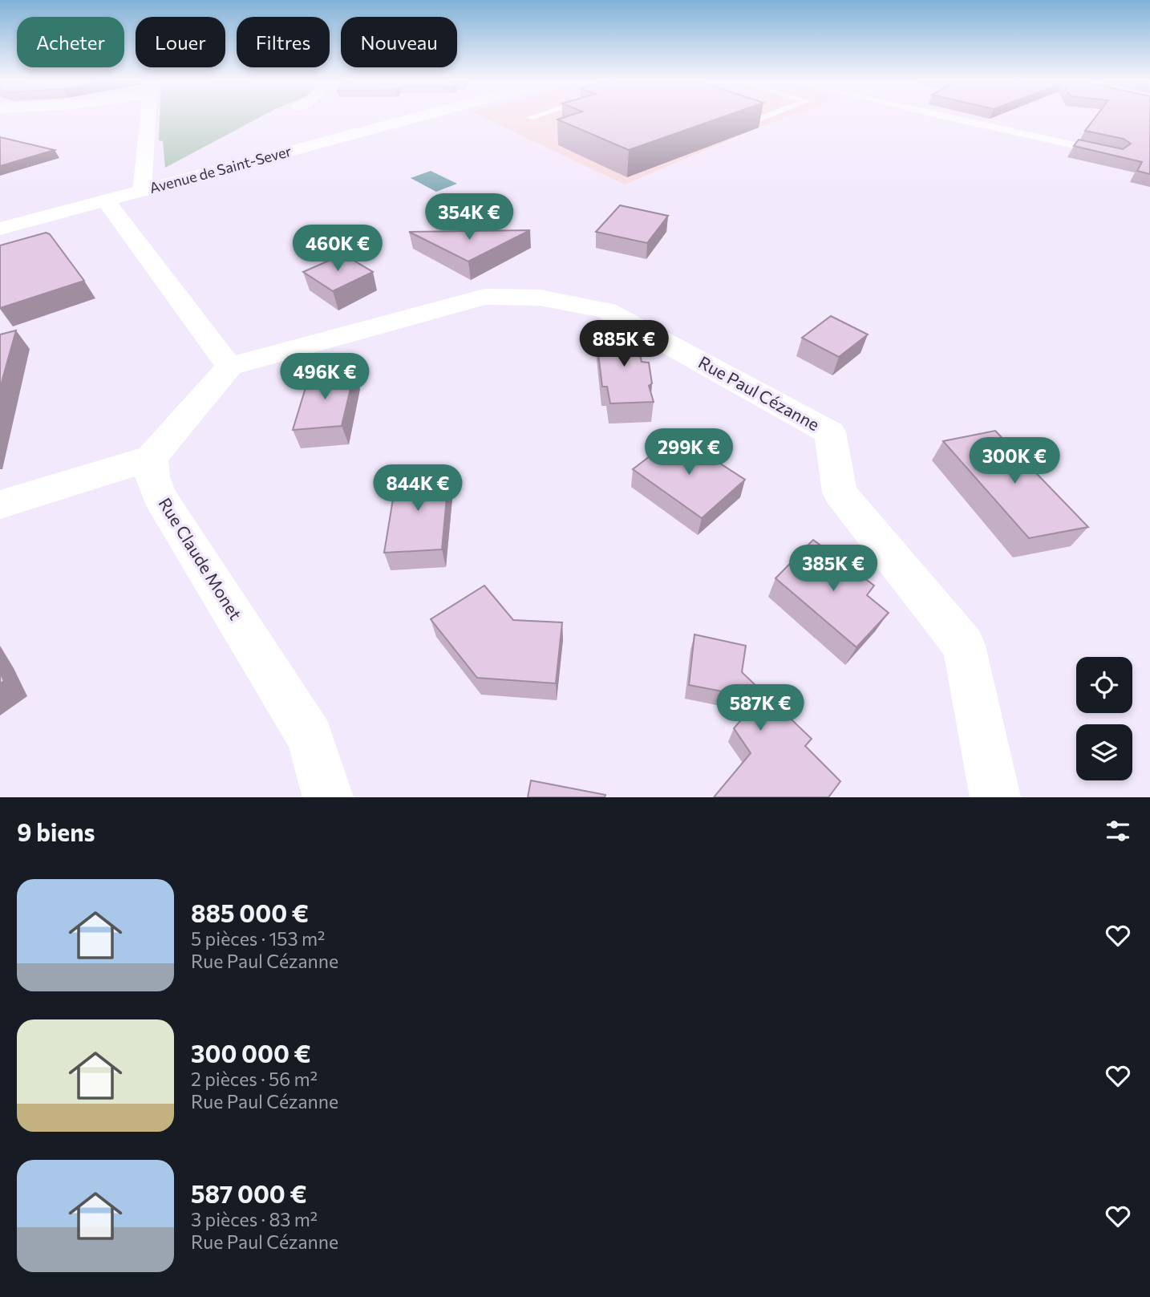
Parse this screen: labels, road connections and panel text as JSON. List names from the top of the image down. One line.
{"streets":{"street":["Avenue de Saint-Sever","Rue Paul Cézanne","Rue Claude Monet"]},"page":{"chip":["Acheter","Louer","Filtres","Nouveau"],"price":["354K €","460K €","885K €","496K €","299K €","300K €","844K €","385K €","587K €"],"heading":"9 biens","list":[{"name":"885 000 €","note":"5 pièces · 153 m² · Rue Paul Cézanne"},{"name":"300 000 €","note":"2 pièces · 56 m² · Rue Paul Cézanne"},{"name":"587 000 €","note":"3 pièces · 83 m² · Rue Paul Cézanne"}]}}
